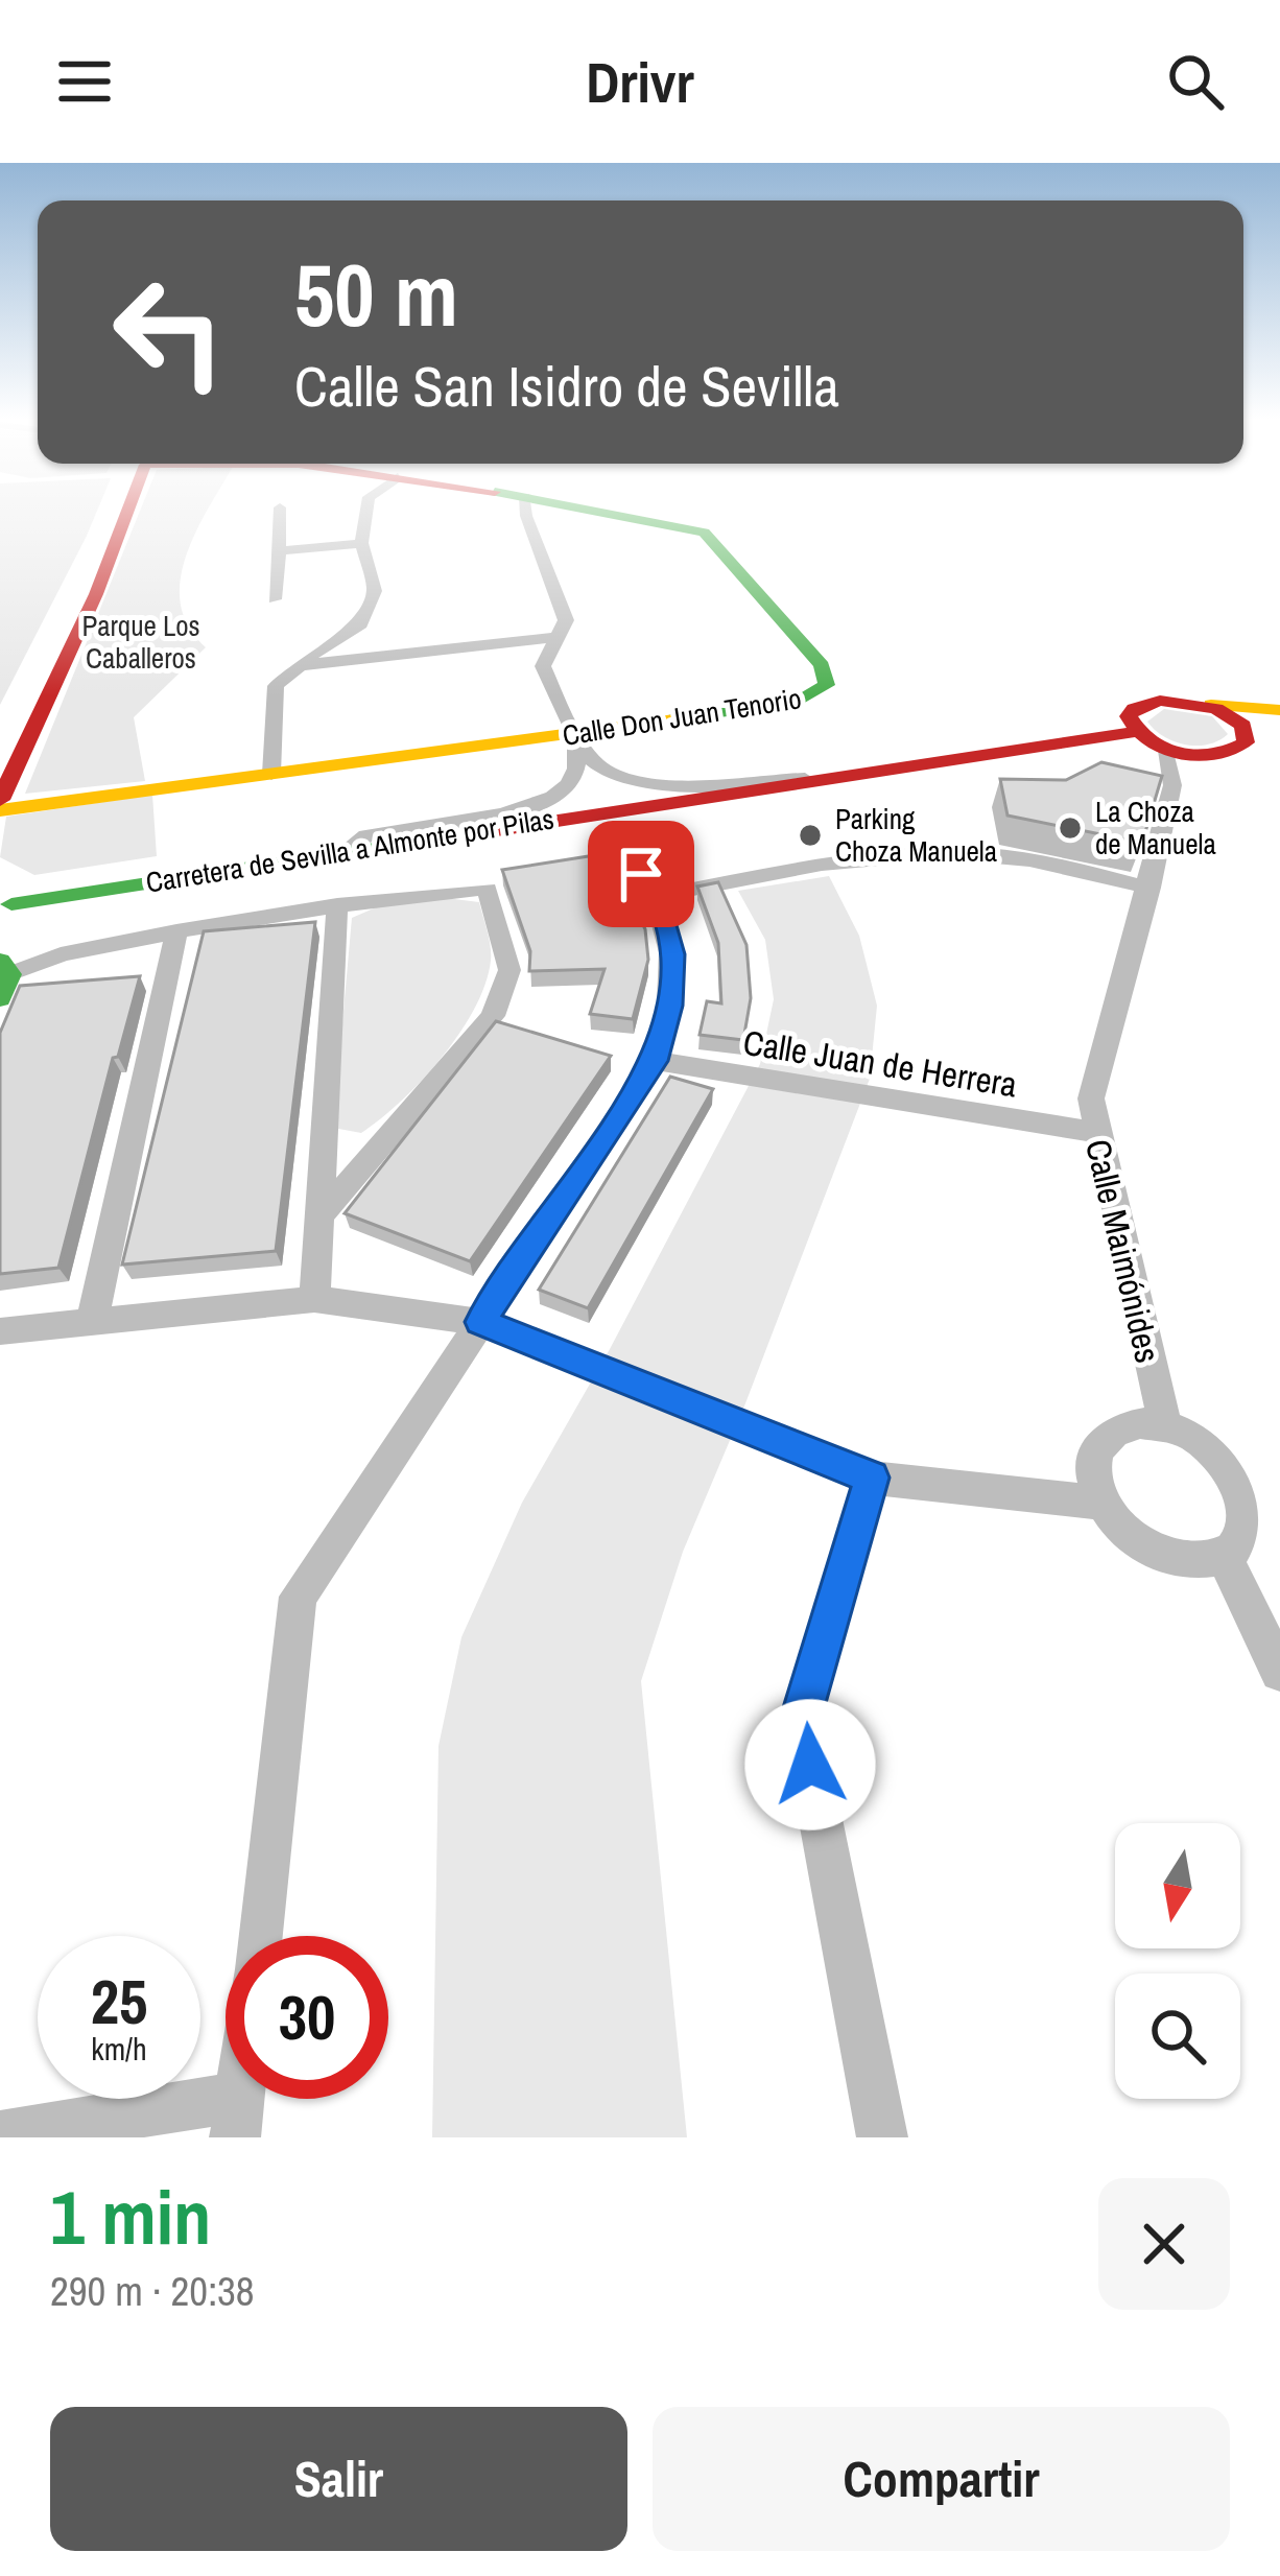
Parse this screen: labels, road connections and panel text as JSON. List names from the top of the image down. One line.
{"streets":{"street":["Calle Don Juan Tenorio","Carretera de Sevilla a Almonte por Pilas","Calle Juan de Herrera","Calle Maimónides"]},"crossings":[["Calle Juan de Herrera","Calle Maimónides"]],"parks":["Parque Los Caballeros"],"places":["La Choza de Manuela","Parking Choza Manuela"],"north":"bottom","page":{"header":"Drivr","turn":["50 m","Calle San Isidro de Sevilla"],"speed":"25 km/h","limit":"30","heading":["1 min","290 m · 20:38"],"buttons":["Salir","Compartir"]}}
